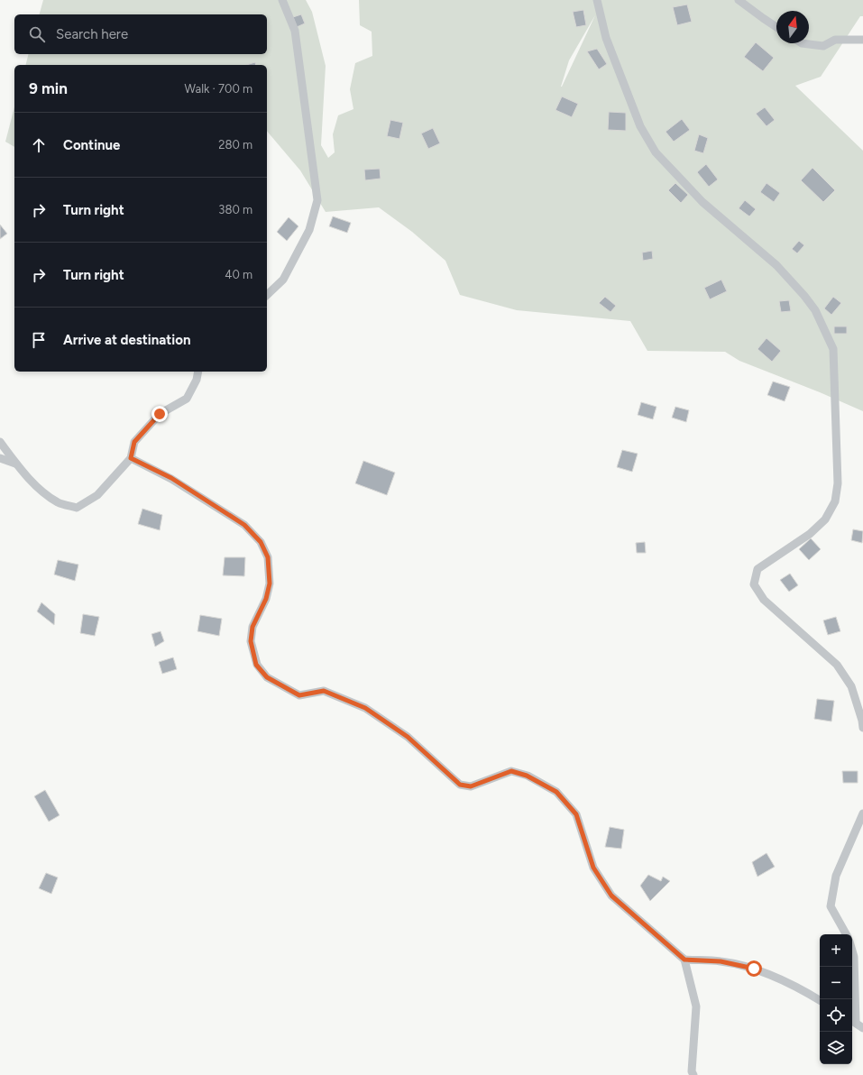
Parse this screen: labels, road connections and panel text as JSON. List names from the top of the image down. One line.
{"north":"top","page":{"search":"Search here","heading":["9 min","Walk · 700 m"],"list":[["Continue","280 m"],["Turn right","380 m"],["Turn right","40 m"],"Arrive at destination"],"map_buttons":["+","−"]}}
